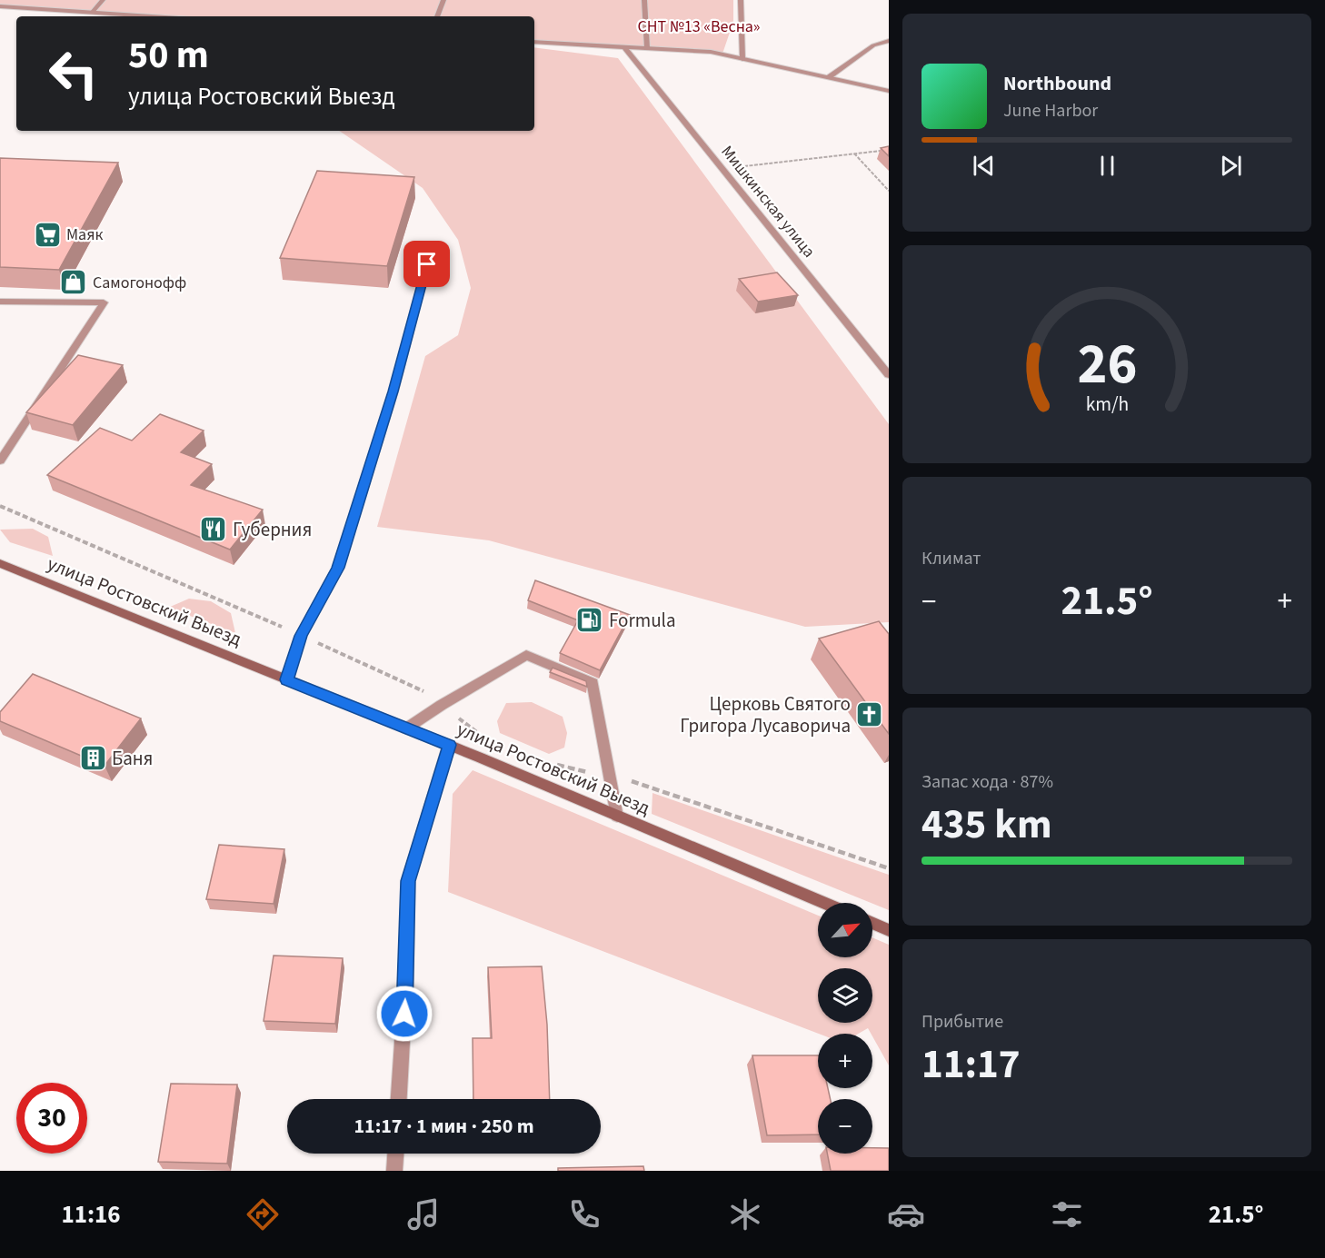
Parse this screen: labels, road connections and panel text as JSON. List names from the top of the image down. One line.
{"streets":{"main road":["улица Ростовский Выезд"],"street":["Мишкинская улица"]},"parks":["СНТ №13 «Весна»"],"places":{"supermarket":["Маяк"],"shop":["Самогонофф"],"restaurant":["Губерния"],"fuel station":["Formula"],"church":["Церковь Святого Григора Лусаворича"],"building":["Баня"]},"north":"top right","page":{"turn":["50 m","улица Ростовский Выезд"],"song":["Northbound","June Harbor"],"tile":["Климат",["Запас хода · 87%","435 km"],["Прибытие","11:17"]],"heat":["−","21.5°","+"],"map_buttons":["+","−"],"limit":"30","trip":"11:17 · 1 мин · 250 m","tabs":["11:16","21.5°"],"gauge":["26","km/h"]}}
